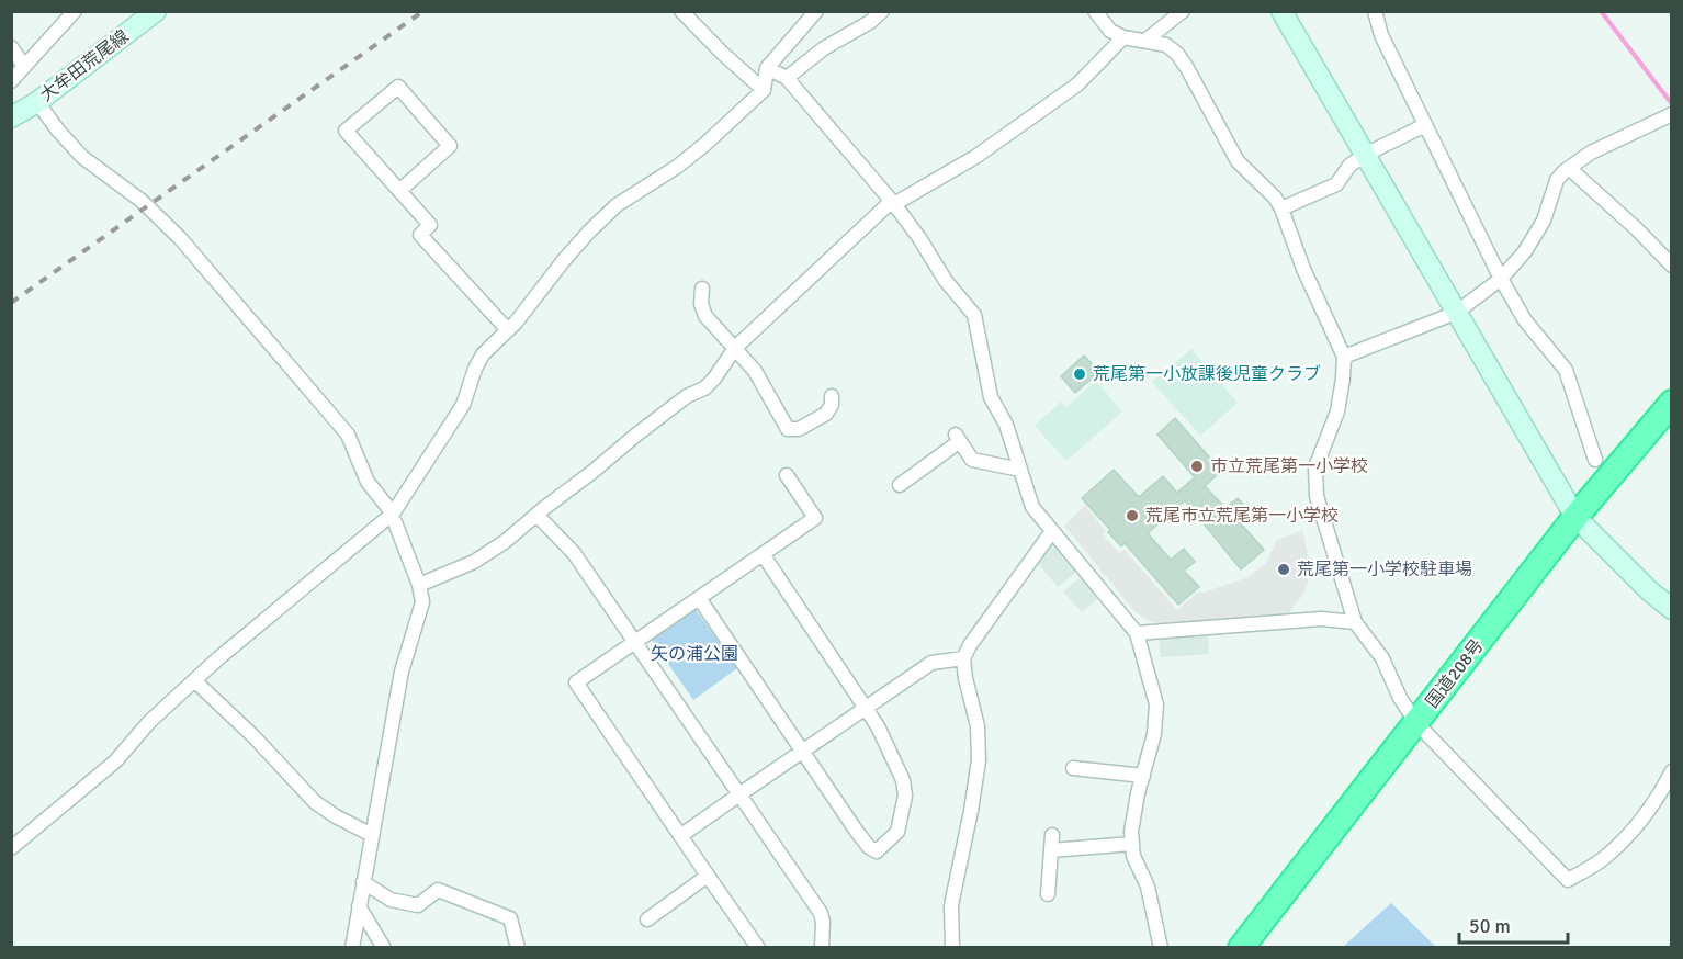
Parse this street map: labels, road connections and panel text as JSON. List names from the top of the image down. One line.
{"streets":{"highway":["国道208号"],"street":["大牟田荒尾線"]},"parks":["矢の浦公園"],"places":["荒尾第一小放課後児童クラブ","市立荒尾第一小学校","荒尾市立荒尾第一小学校","荒尾第一小学校駐車場"],"scale_bar":"50 m"}
